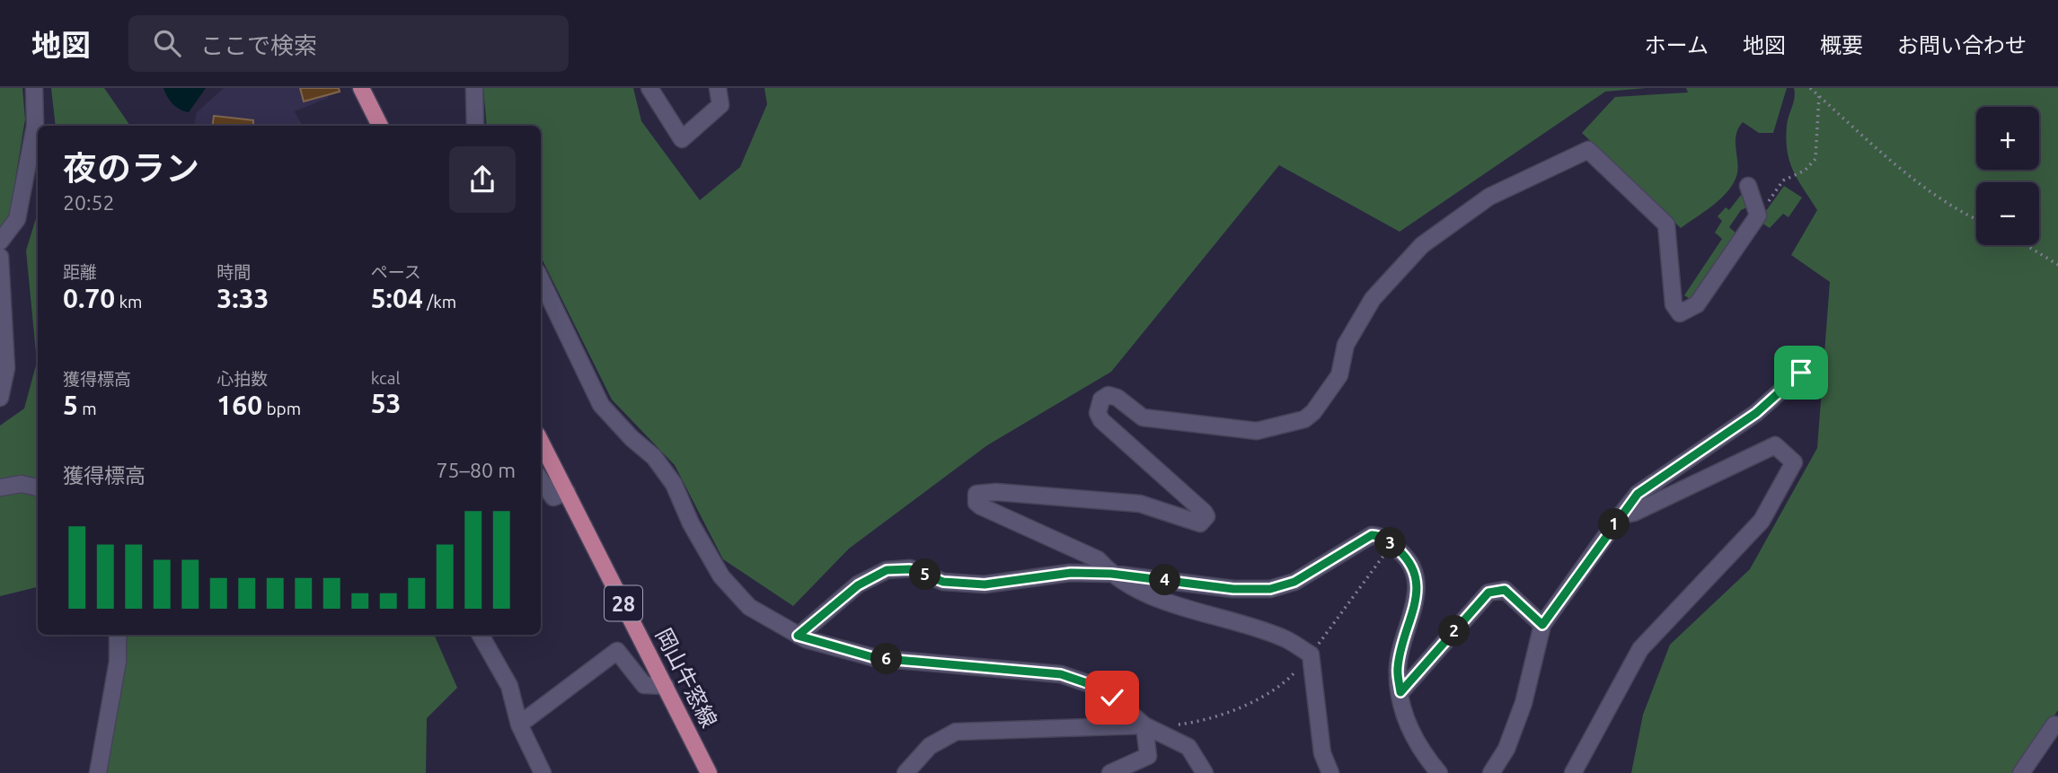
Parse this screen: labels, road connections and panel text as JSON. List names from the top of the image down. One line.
{"streets":{"main road":["28","岡山牛窓線"]},"page":{"header":"地図","search":"ここで検索","nav":["ホーム","地図","概要","お問い合わせ"],"map_buttons":["+","−"],"heading":["夜のラン","20:52"],"stats":[["距離","0.70 km"],["時間","3:33"],["ペース","5:04 /km"],["獲得標高","5 m"],["心拍数","160 bpm"],["kcal","53"]],"chart":["獲得標高","75–80 m"],"pins":["1","3","5","4","2","6"]}}
